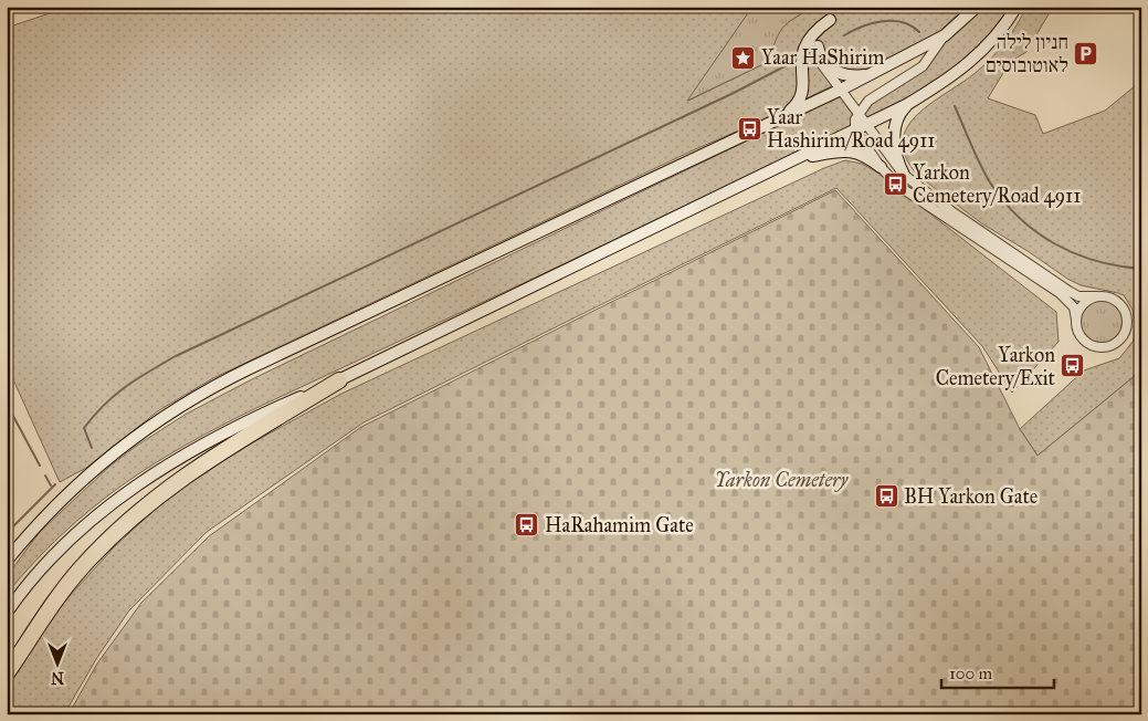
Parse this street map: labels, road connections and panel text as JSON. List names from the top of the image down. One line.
{"parks":["Yarkon Cemetery"],"places":{"parking":["חניון לילה לאוטובוסים"],"place":["Yaar HaShirim"],"bus stop":["Yaar Hashirim/Road 4911","Yarkon Cemetery/Road 4911","Yarkon Cemetery/Exit","BH Yarkon Gate","HaRahamim Gate"]},"scale_bar":"100 m","north":"bottom"}
